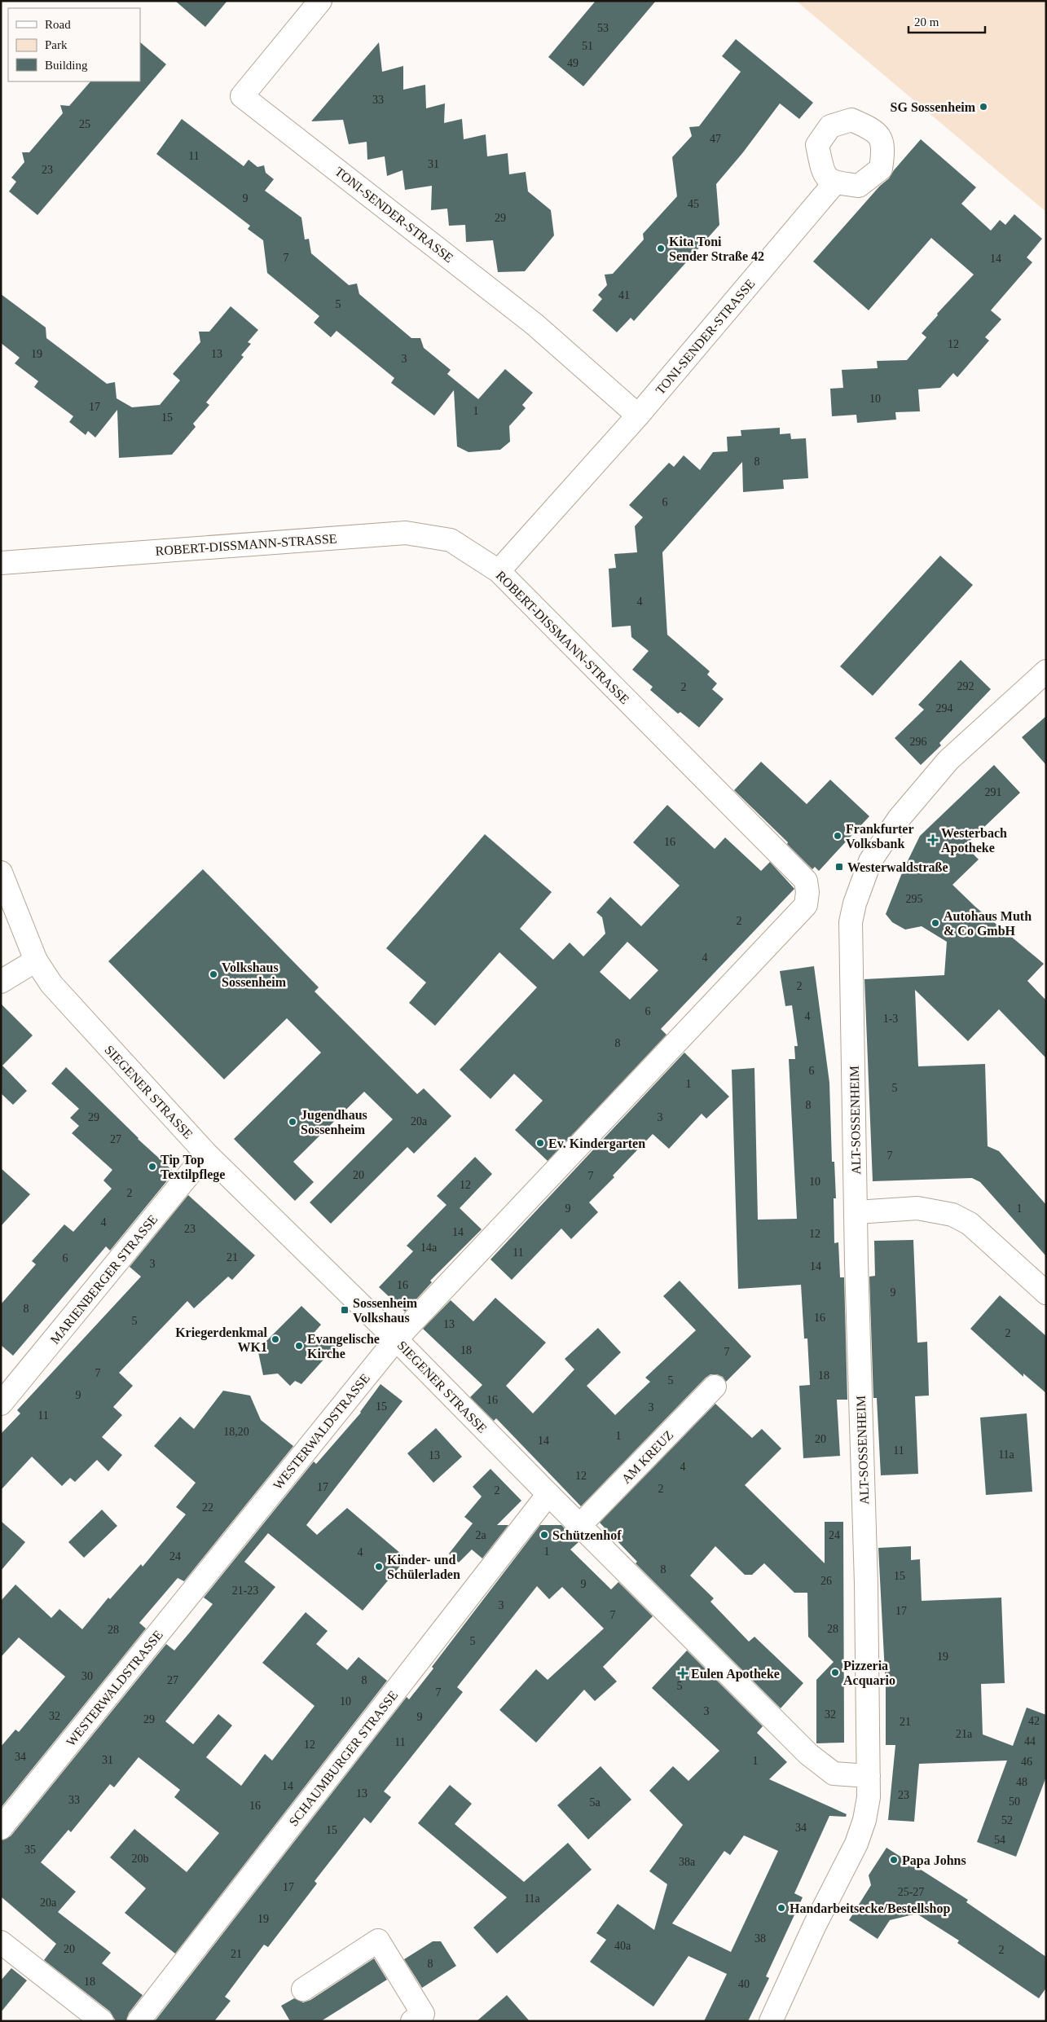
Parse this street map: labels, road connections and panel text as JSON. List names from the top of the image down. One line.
{"streets":{"street":["TONI-SENDER-STRASSE","ROBERT-DISSMANN-STRASSE","SIEGENER STRASSE","ALT-SOSSENHEIM","MARIENBERGER STRASSE","WESTERWALDSTRASSE","AM KREUZ","SCHAUMBURGER STRASSE"]},"crossings":[["TONI-SENDER-STRASSE","ROBERT-DISSMANN-STRASSE"],["ROBERT-DISSMANN-STRASSE","WESTERWALDSTRASSE"],["SIEGENER STRASSE","ALT-SOSSENHEIM"],["SIEGENER STRASSE","MARIENBERGER STRASSE"],["SIEGENER STRASSE","WESTERWALDSTRASSE"],["SIEGENER STRASSE","AM KREUZ"],["SIEGENER STRASSE","SCHAUMBURGER STRASSE"]],"places":{"other":["SG Sossenheim","Kita Toni Sender Straße 42","Frankfurter Volksbank","Autohaus Muth & Co GmbH","Volkshaus Sossenheim","Jugendhaus Sossenheim","Ev. Kindergarten","Tip Top Textilpflege","Kriegerdenkmal WK1","Evangelische Kirche","Schützenhof","Kinder- und Schülerladen","Pizzeria Acquario","Papa Johns","Handarbeitsecke/Bestellshop"],"health":["Westerbach Apotheke","Eulen Apotheke"],"transit":["Westerwaldstraße","Sossenheim Volkshaus"]},"house_numbers":["53","51","49","33","25","47","11","31","23","9","45","29","7","14","41","5","12","19","13","3","10","17","1","15","8","6","4","292","2","294","296","291","16","295","2","4","2","6","4","1-3","8","6","1","5","8","29","3","20a","27","7","20","7","10","12","2","9","1","4","23","14","12","14a","11","21","6","3","14","16","9","8","16","5","13","2","18","7","7","18","5","9","16","15","3","11","18,20","1","20","14","11","11a","13","4","12","17","2","2","22","2a","24","1","4","24","8","15","26","9","21-23","3","17","7","28","28","5","19","30","27","8","5","7","10","3","32","32","9","29","42","21","21a","44","11","12","34","31","1","46","48","14","13","23","33","50","5a","16","52","34","15","54","35","20b","38a","17","25-27","11a","20a","19","38","40a","20","2","21","8","18","40"],"legend":["Road","Park","Building"],"scale_bar":"20 m"}
